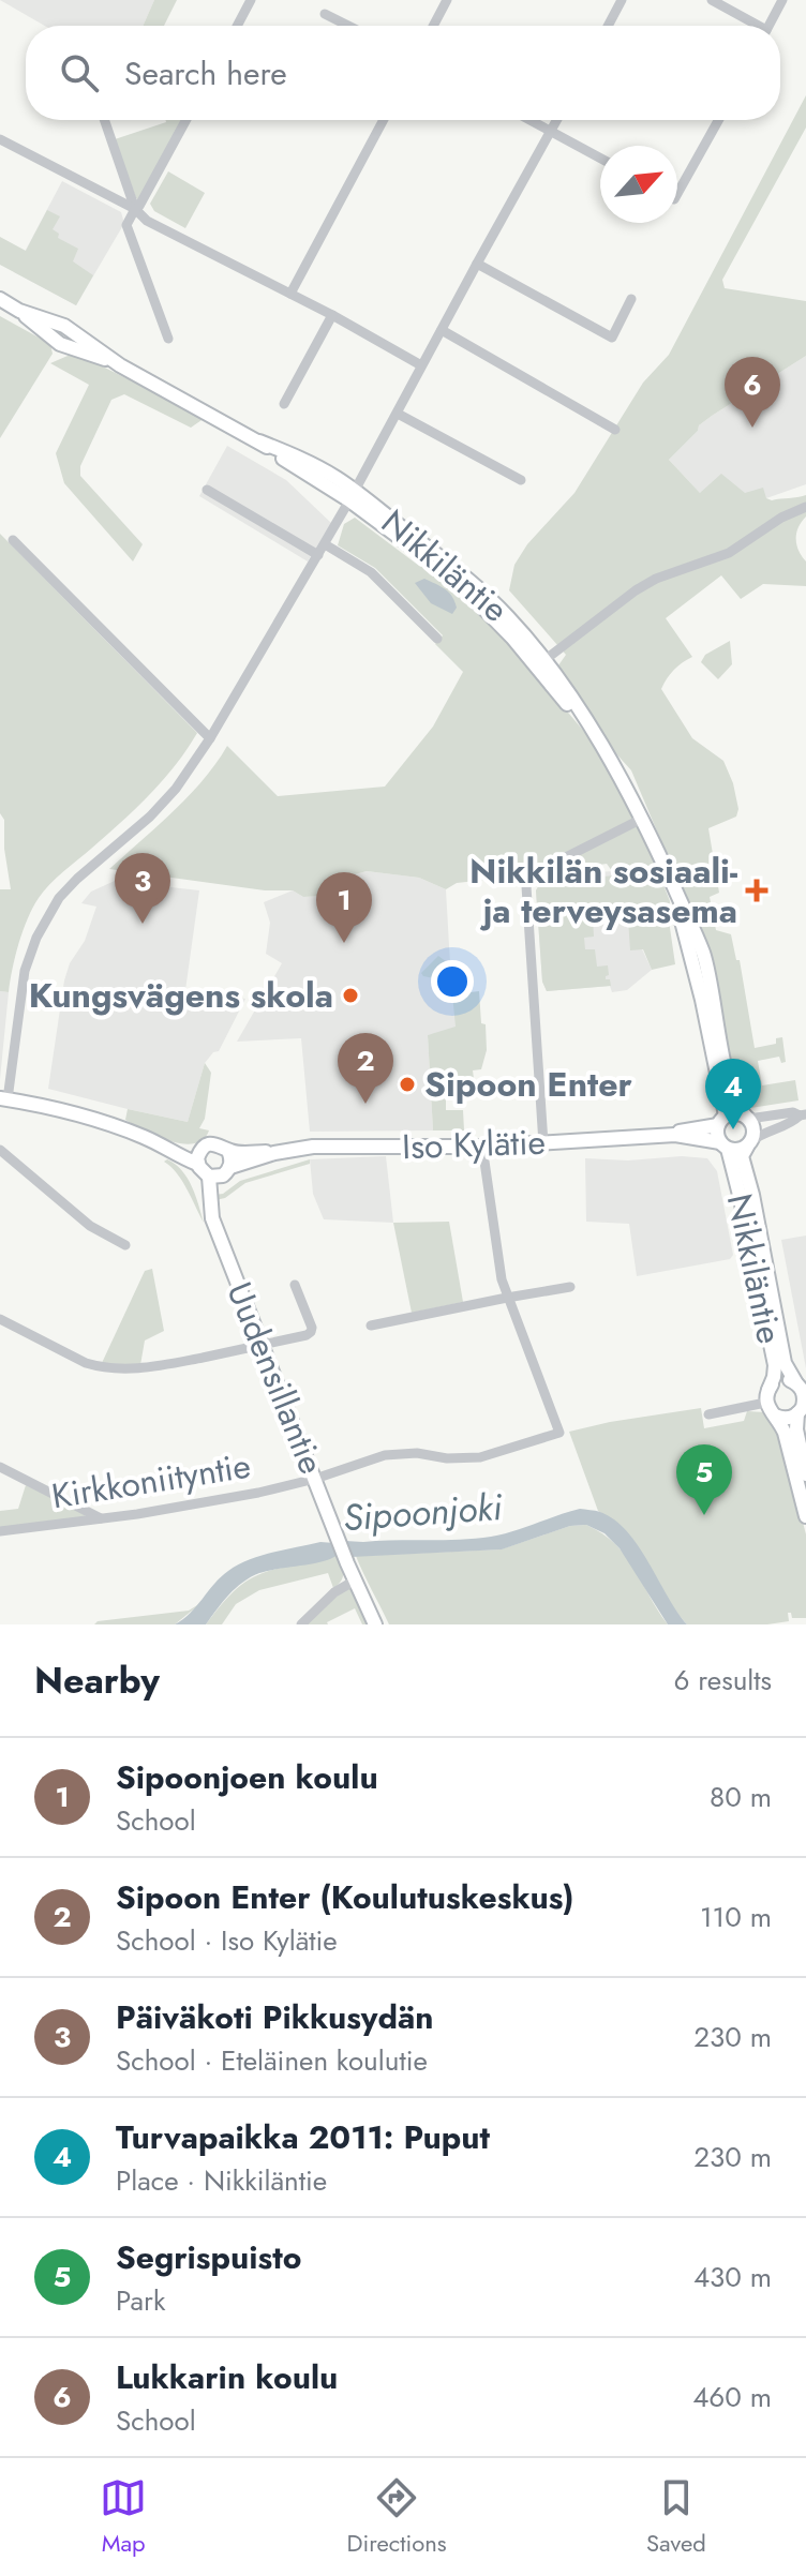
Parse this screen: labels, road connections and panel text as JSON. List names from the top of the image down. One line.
{"streets":{"street":["Nikkiläntie","Iso Kylätie","Uudensillantie","Kirkkoniityntie"]},"crossings":[["Nikkiläntie","Iso Kylätie"],["Iso Kylätie","Uudensillantie"],["Uudensillantie","Kirkkoniityntie"]],"water":["Sipoonjoki"],"places":{"health":["Nikkilän sosiaali- ja terveysasema"],"other":["Kungsvägens skola","Sipoon Enter"]},"north":"top right","page":{"search":"Search here","pins":["6","3","1","2","4","5"],"heading":["Nearby","6 results"],"list":[{"mark":"1","name":"Sipoonjoen koulu","note":"School","value":"80 m"},{"mark":"2","name":"Sipoon Enter (Koulutuskeskus)","note":"School · Iso Kylätie","value":"110 m"},{"mark":"3","name":"Päiväkoti Pikkusydän","note":"School · Eteläinen koulutie","value":"230 m"},{"mark":"4","name":"Turvapaikka 2011: Puput","note":"Place · Nikkiläntie","value":"230 m"},{"mark":"5","name":"Segrispuisto","note":"Park","value":"430 m"},{"mark":"6","name":"Lukkarin koulu","note":"School","value":"460 m"}],"nav":["Map","Directions","Saved"]}}
